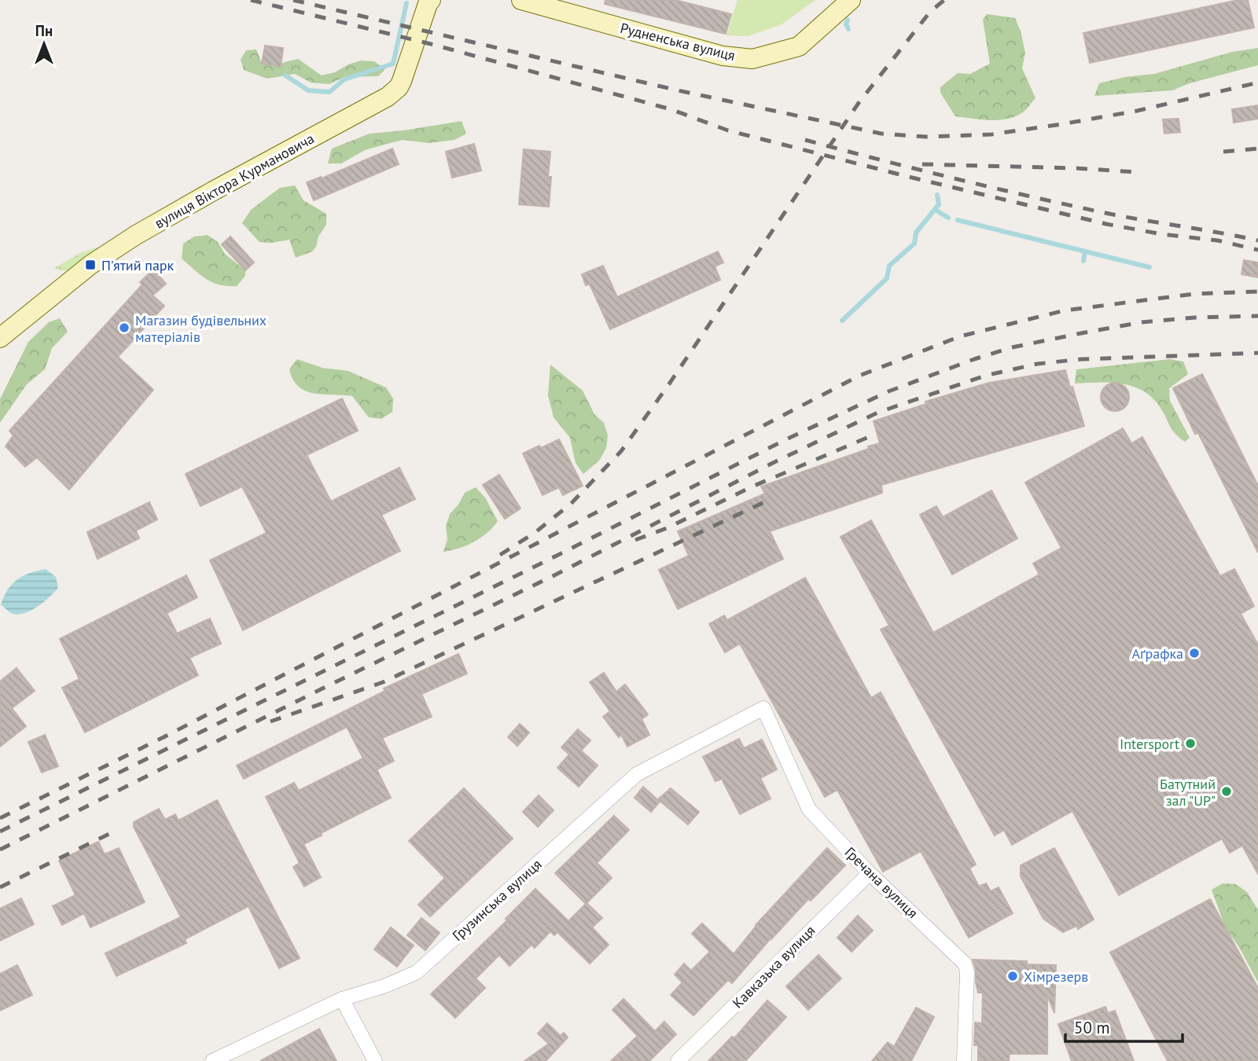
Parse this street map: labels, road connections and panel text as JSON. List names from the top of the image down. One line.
{"streets":{"street":["Рудненська вулиця","вулиця Віктора Курмановича","Гречана вулиця","Грузинська вулиця","Кавказька вулиця"]},"crossings":[["Гречана вулиця","Грузинська вулиця"],["Гречана вулиця","Кавказька вулиця"]],"places":{"transit":["П'ятий парк"],"other":["Магазин будівельних матеріалів","Аґрафка","Intersport","Батутний зал \"UP\"","Хімрезерв"]},"scale_bar":"50 m","north":"top"}
